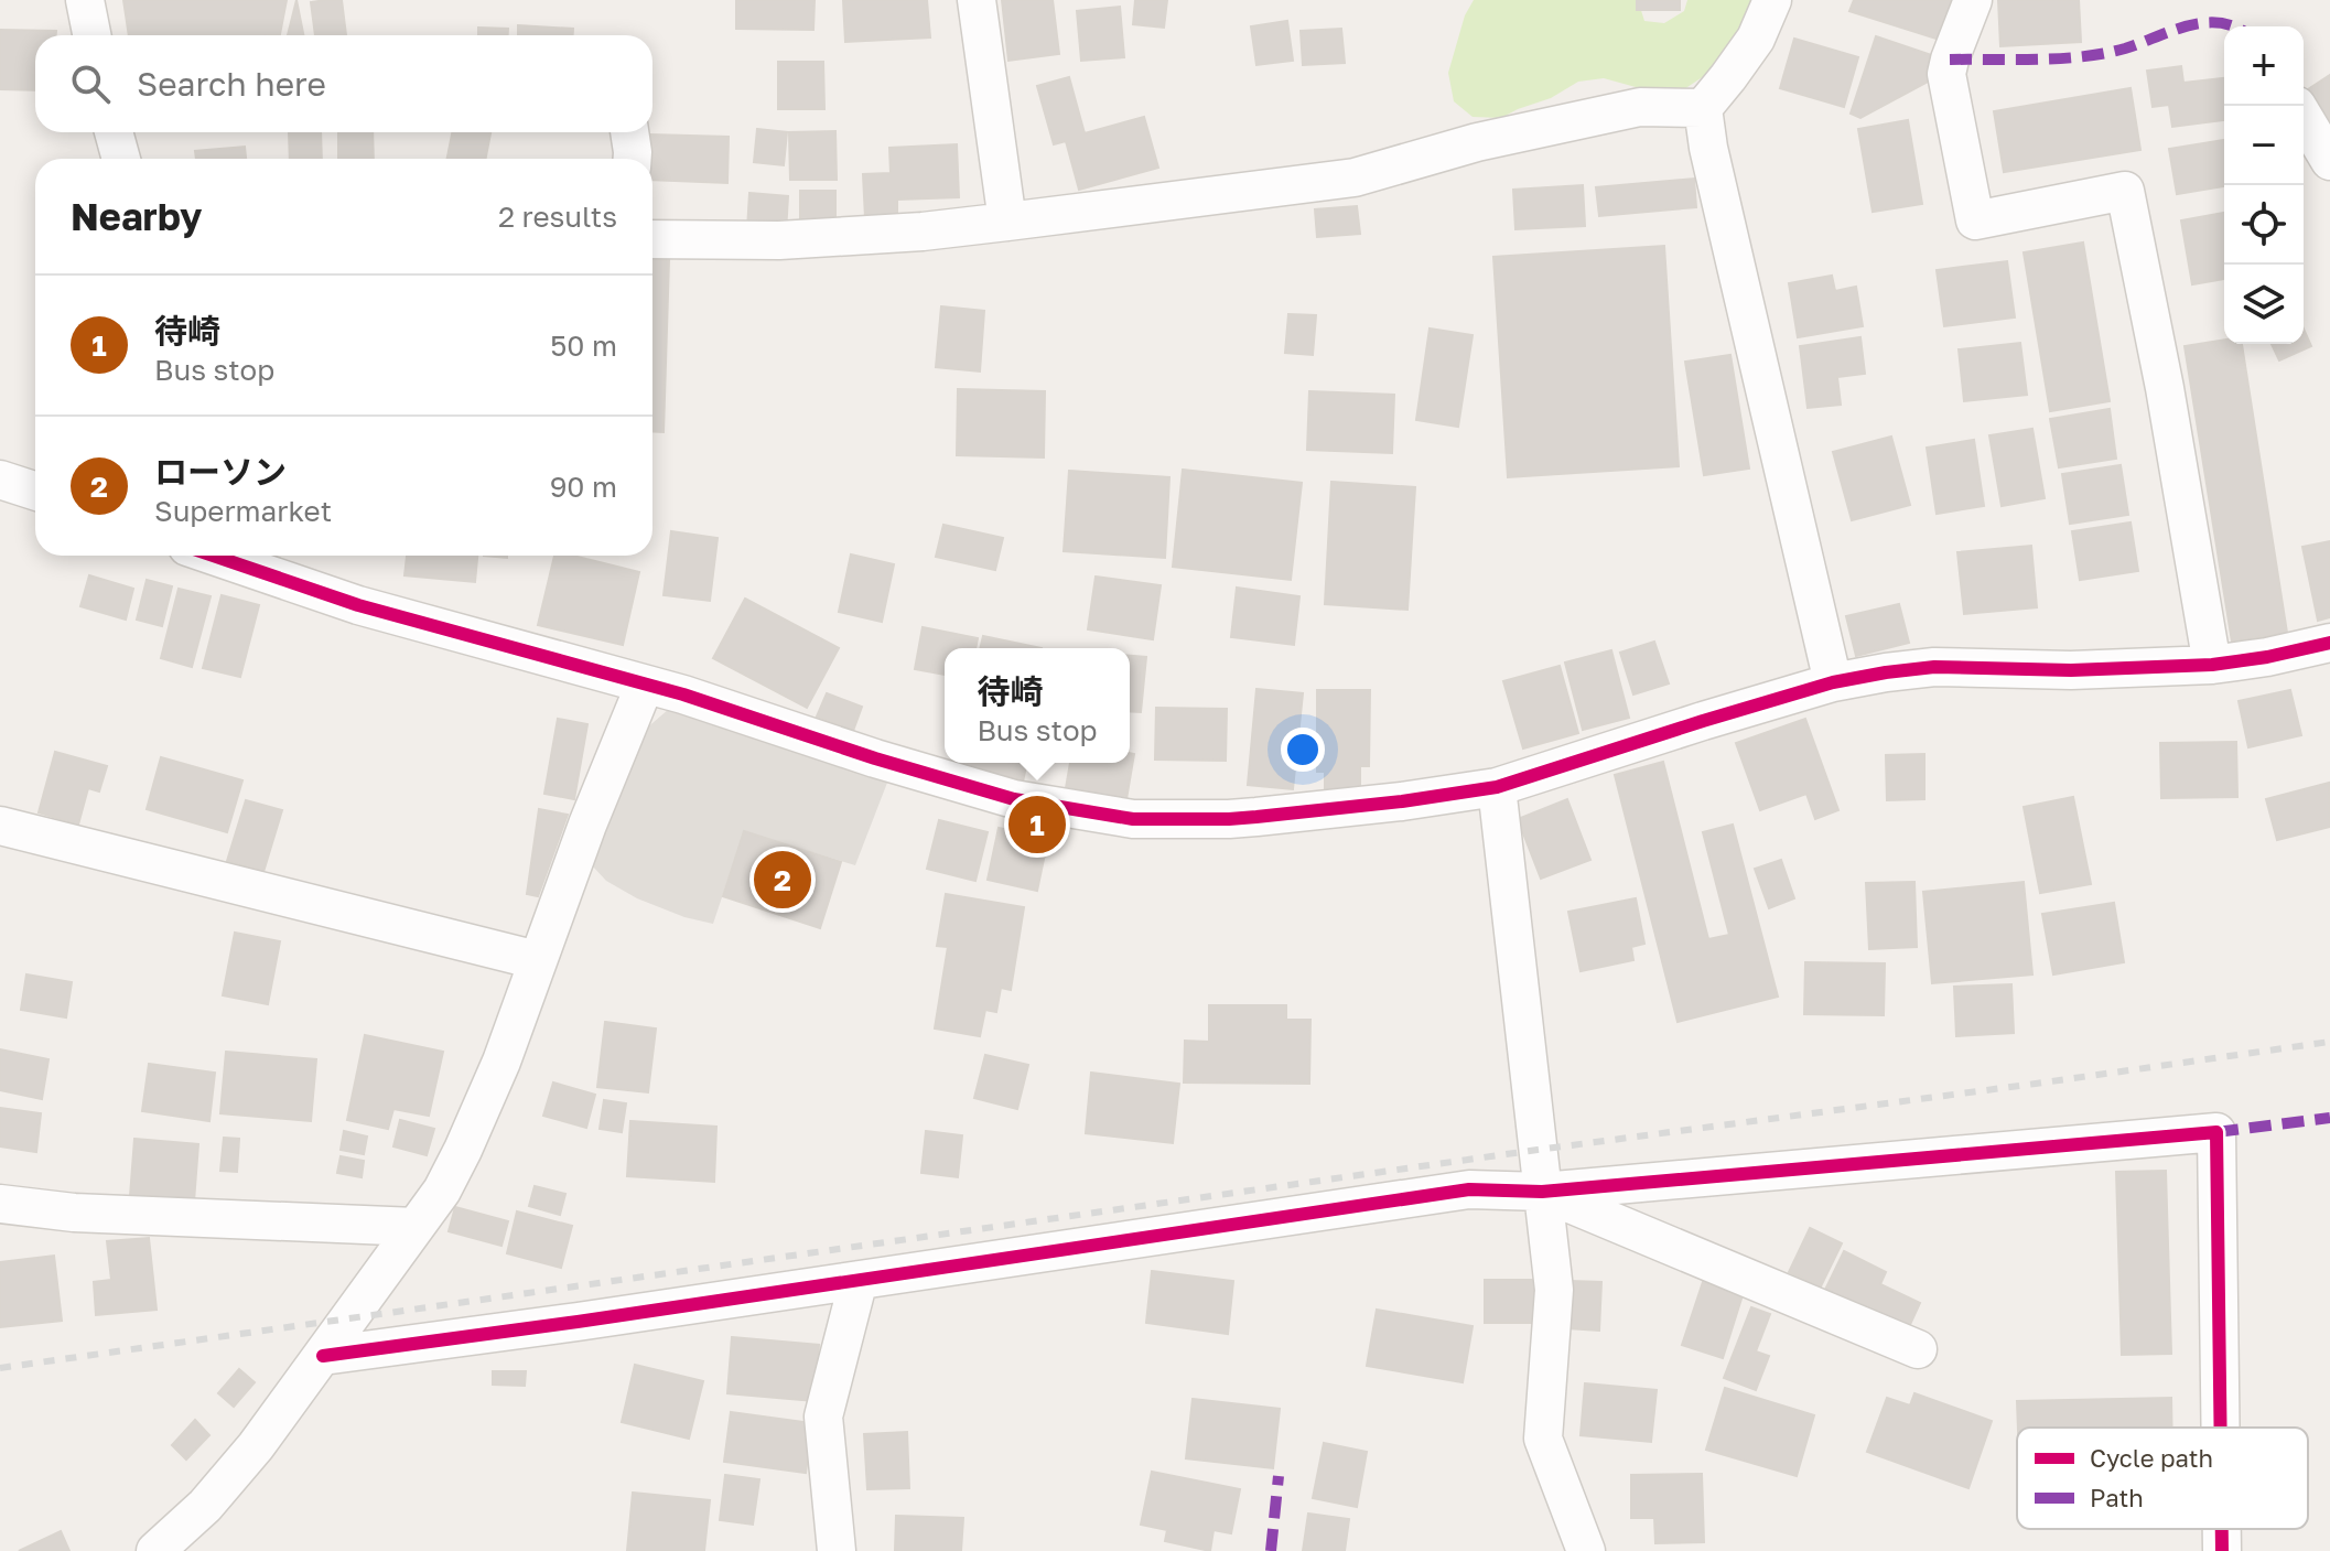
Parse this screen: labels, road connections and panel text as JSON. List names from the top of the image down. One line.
{"legend":["Cycle path","Path"],"page":{"map_buttons":["+","−"],"search":"Search here","heading":["Nearby","2 results"],"list":[{"mark":"1","name":"待崎","note":"Bus stop","value":"50 m"},{"mark":"2","name":"ローソン","note":"Supermarket","value":"90 m"}],"popup":["待崎","Bus stop"],"pins":["1","2"]}}
